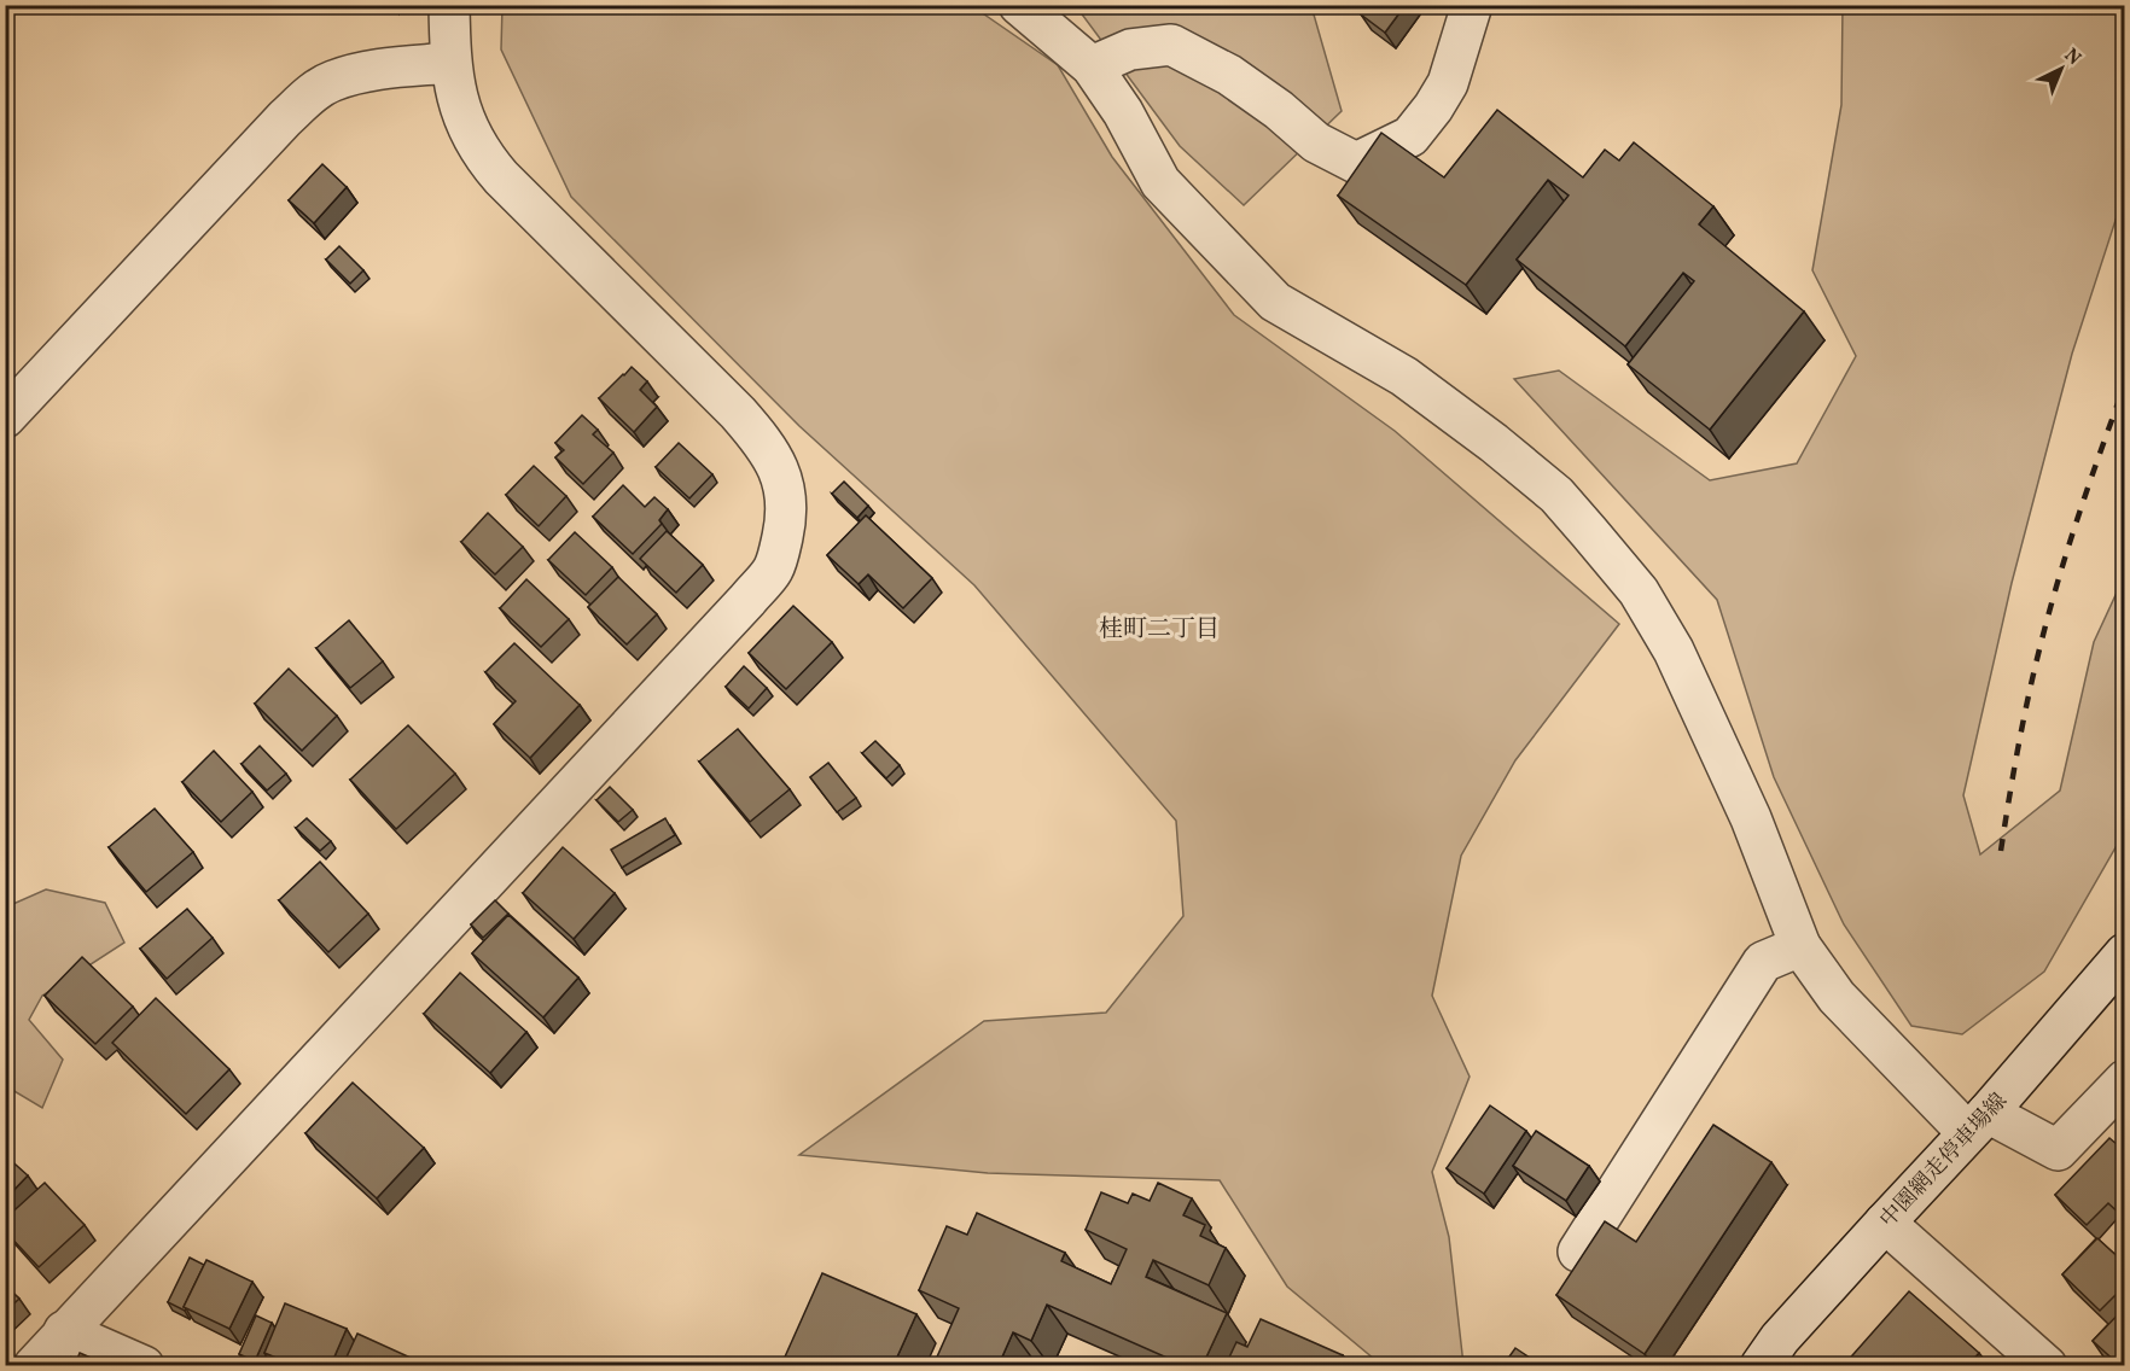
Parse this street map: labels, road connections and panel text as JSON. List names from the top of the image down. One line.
{"streets":{"street":["中園網走停車場線"]},"districts":["桂町二丁目"],"north":"top right"}
